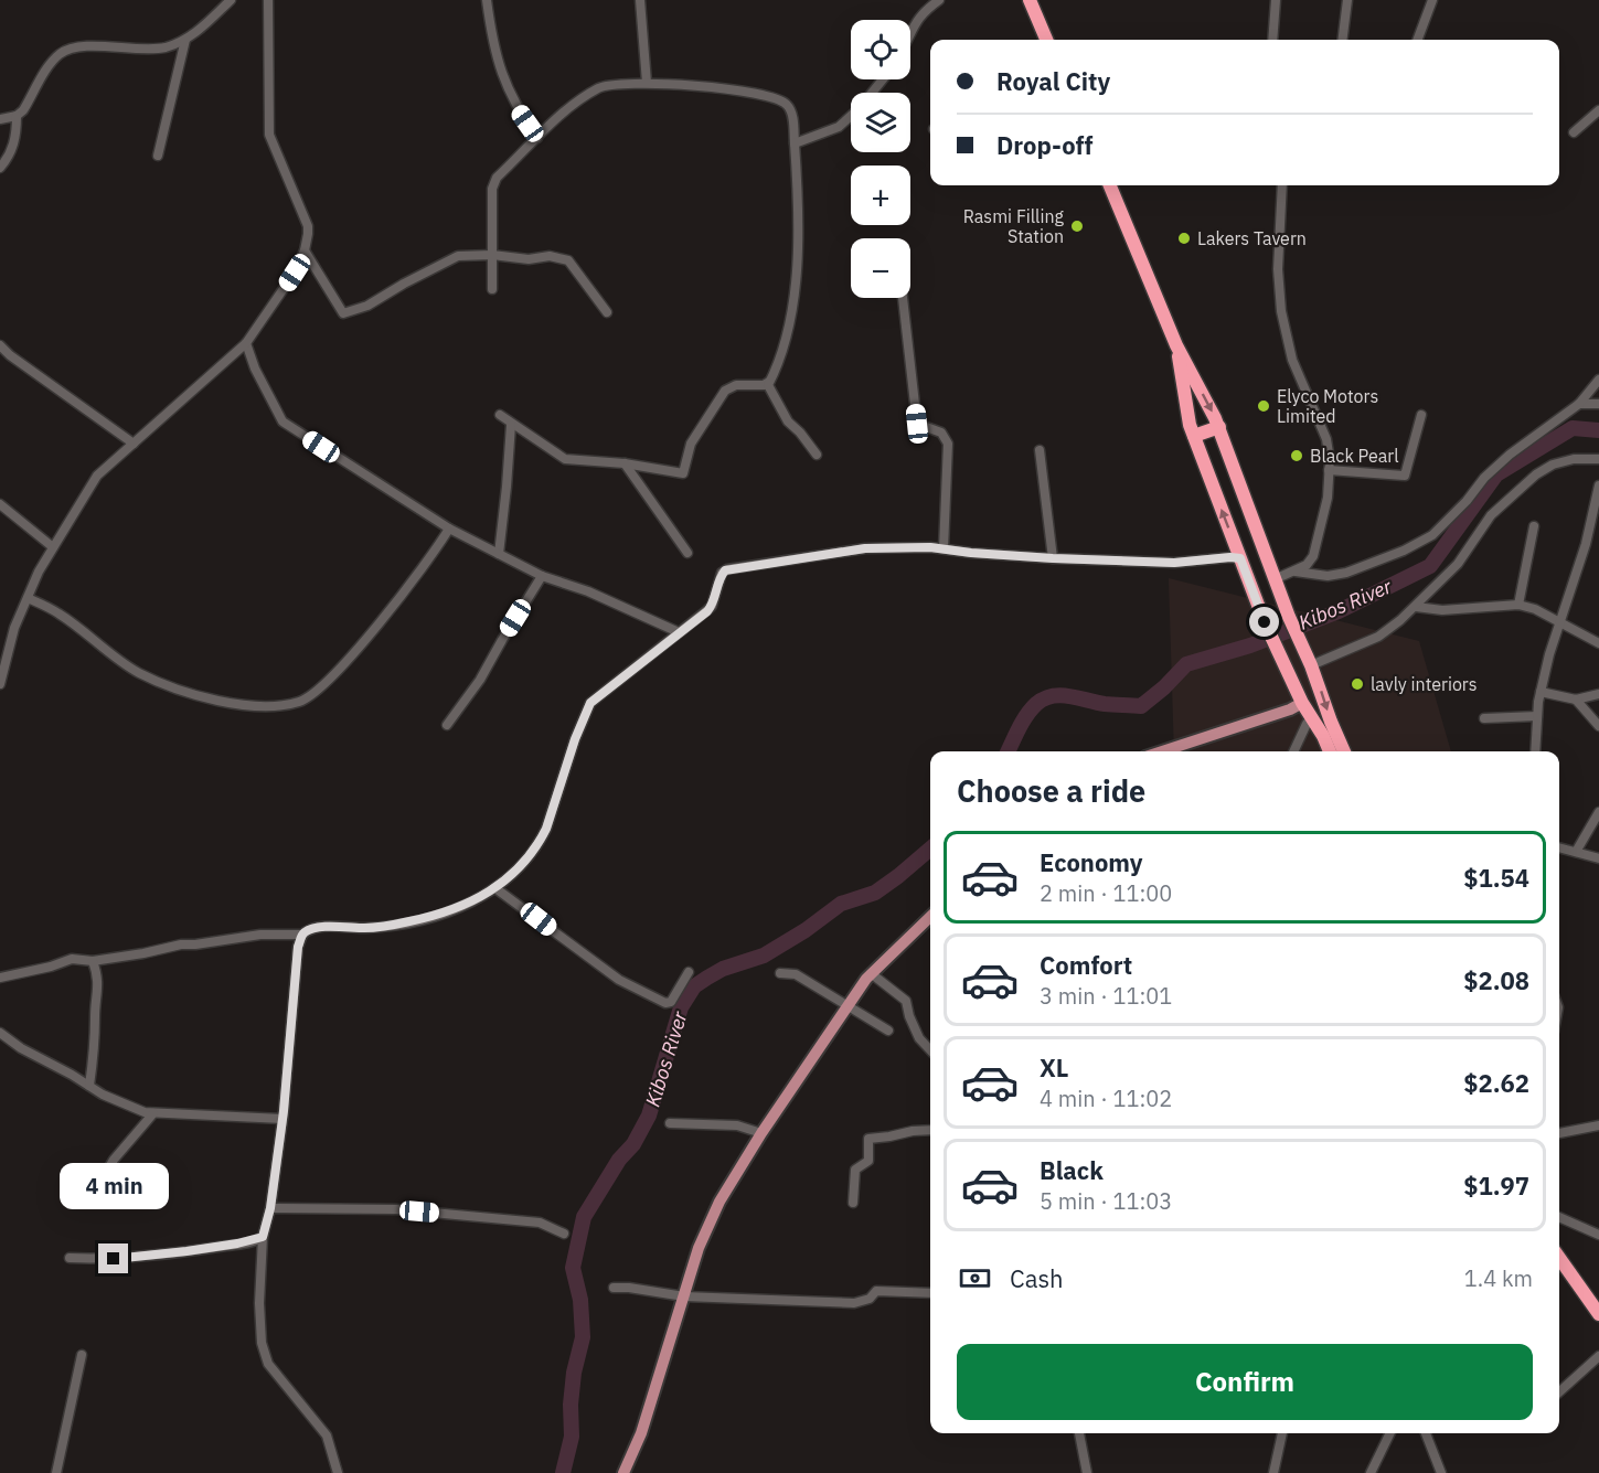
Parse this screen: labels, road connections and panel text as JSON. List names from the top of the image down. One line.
{"water":["Kibos River"],"places":["Rasmi Filling Station","Lakers Tavern","Elyco Motors Limited","Black Pearl","lavly interiors"],"page":{"map_buttons":["+","−"],"banner":["Royal City","Drop-off"],"heading":"Choose a ride","list":[{"name":"Economy","note":"2 min · 11:00","value":"$1.54"},{"name":"Comfort","note":"3 min · 11:01","value":"$2.08"},{"name":"XL","note":"4 min · 11:02","value":"$2.62"},{"name":"Black","note":"5 min · 11:03","value":"$1.97"}],"bubble":"4 min","pay":["Cash","1.4 km"],"buttons":"Confirm"}}
